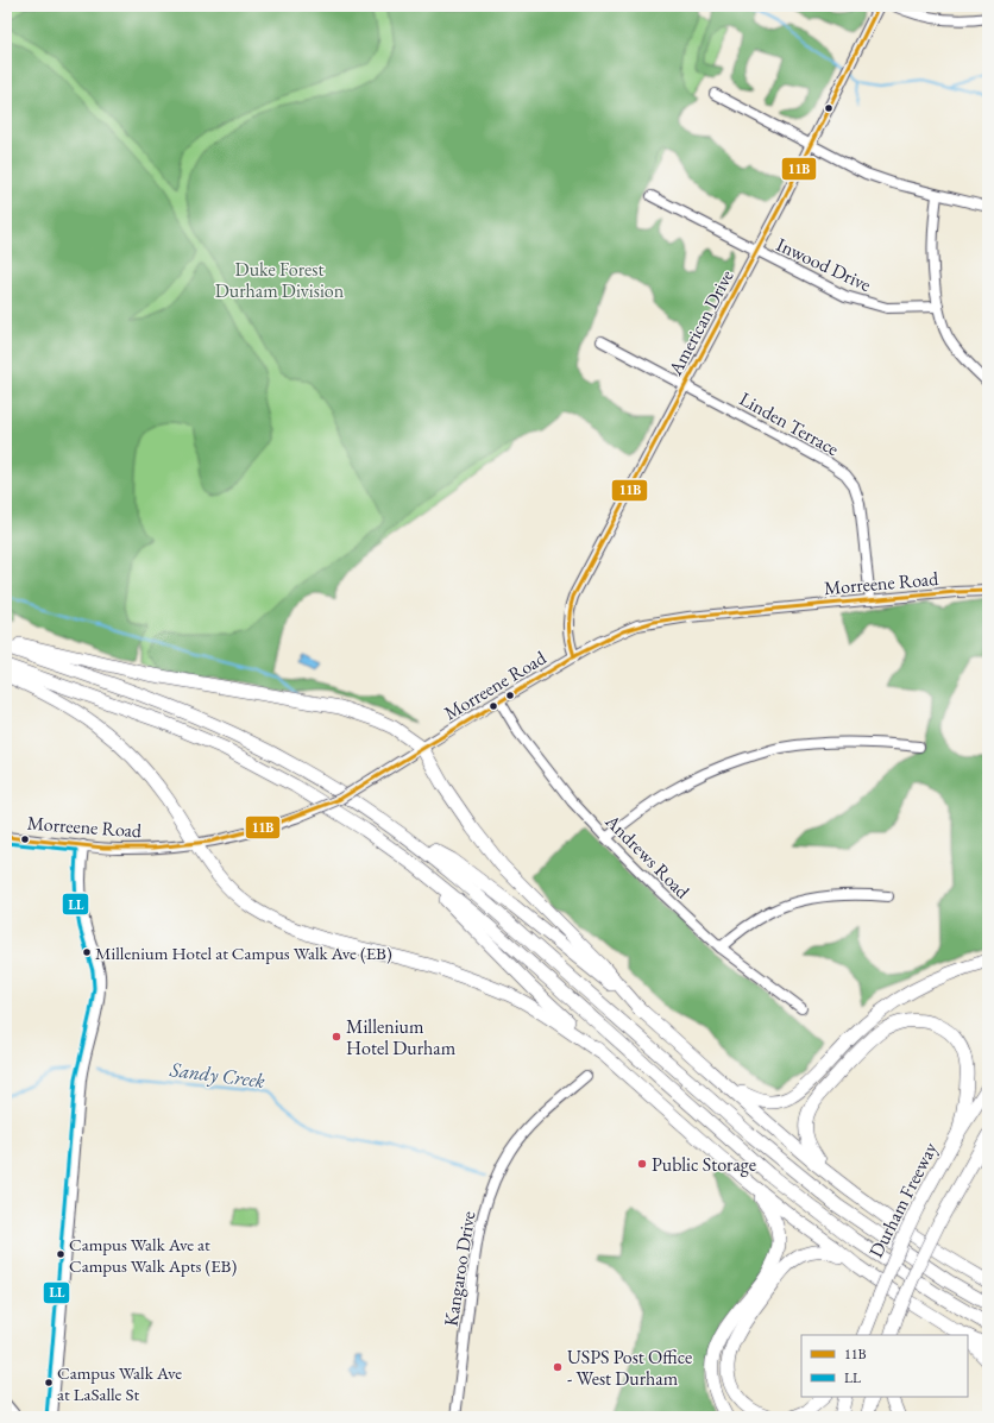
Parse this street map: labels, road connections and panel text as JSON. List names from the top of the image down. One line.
{"streets":{"highway":["Durham Freeway"],"street":["Inwood Drive","American Drive","Linden Terrace","Morreene Road","Andrews Road","Kangaroo Drive"]},"crossings":[["Inwood Drive","American Drive"],["American Drive","Linden Terrace"],["American Drive","Morreene Road"],["Linden Terrace","Morreene Road"],["Morreene Road","Andrews Road"]],"water":["Sandy Creek"],"parks":["Duke Forest Durham Division"],"places":["Millenium Hotel at Campus Walk Ave (EB)","Millenium Hotel Durham","Public Storage","Campus Walk Ave at Campus Walk Apts (EB)","USPS Post Office - West Durham","Campus Walk Ave at LaSalle St"],"lines":["transit line 11B","transit line LL"],"legend":["11B","LL"]}
